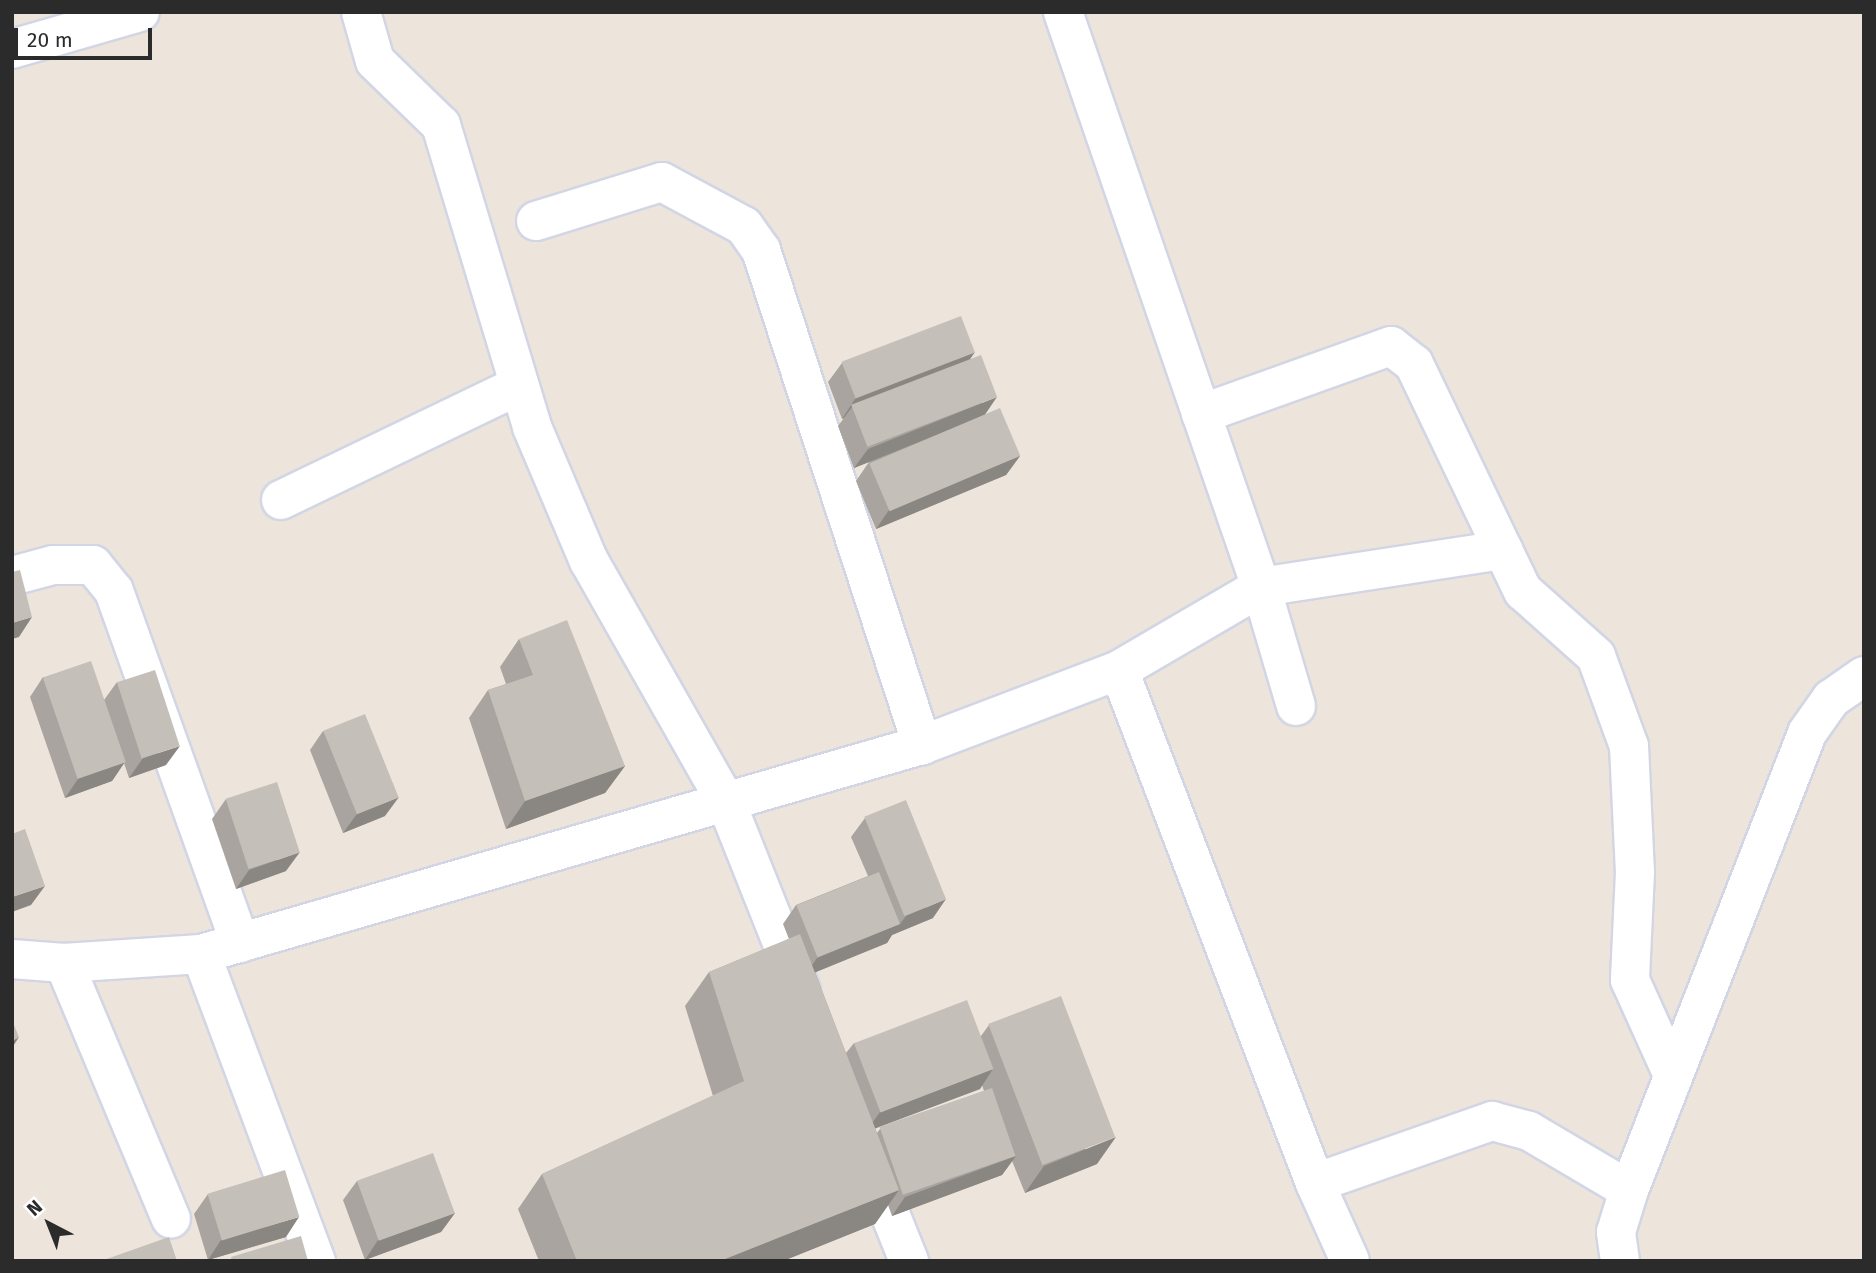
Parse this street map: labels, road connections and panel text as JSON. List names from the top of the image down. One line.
{"scale_bar":"20 m","north":"top left"}
